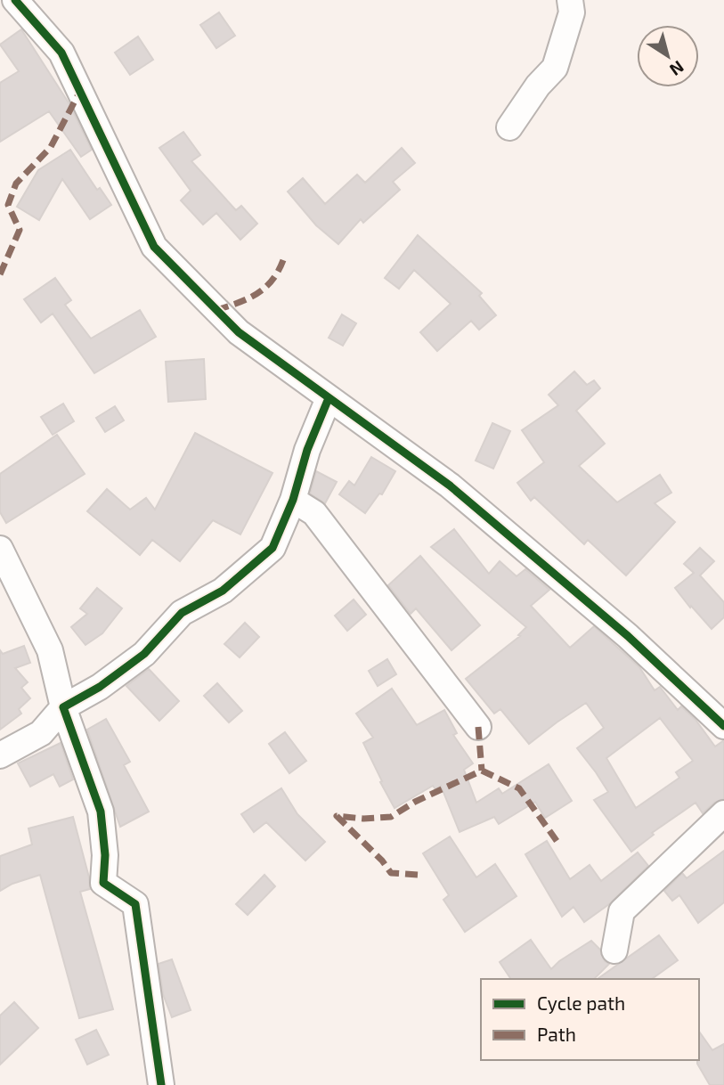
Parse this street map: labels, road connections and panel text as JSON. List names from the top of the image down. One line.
{"legend":["Cycle path","Path"],"north":"bottom right"}
